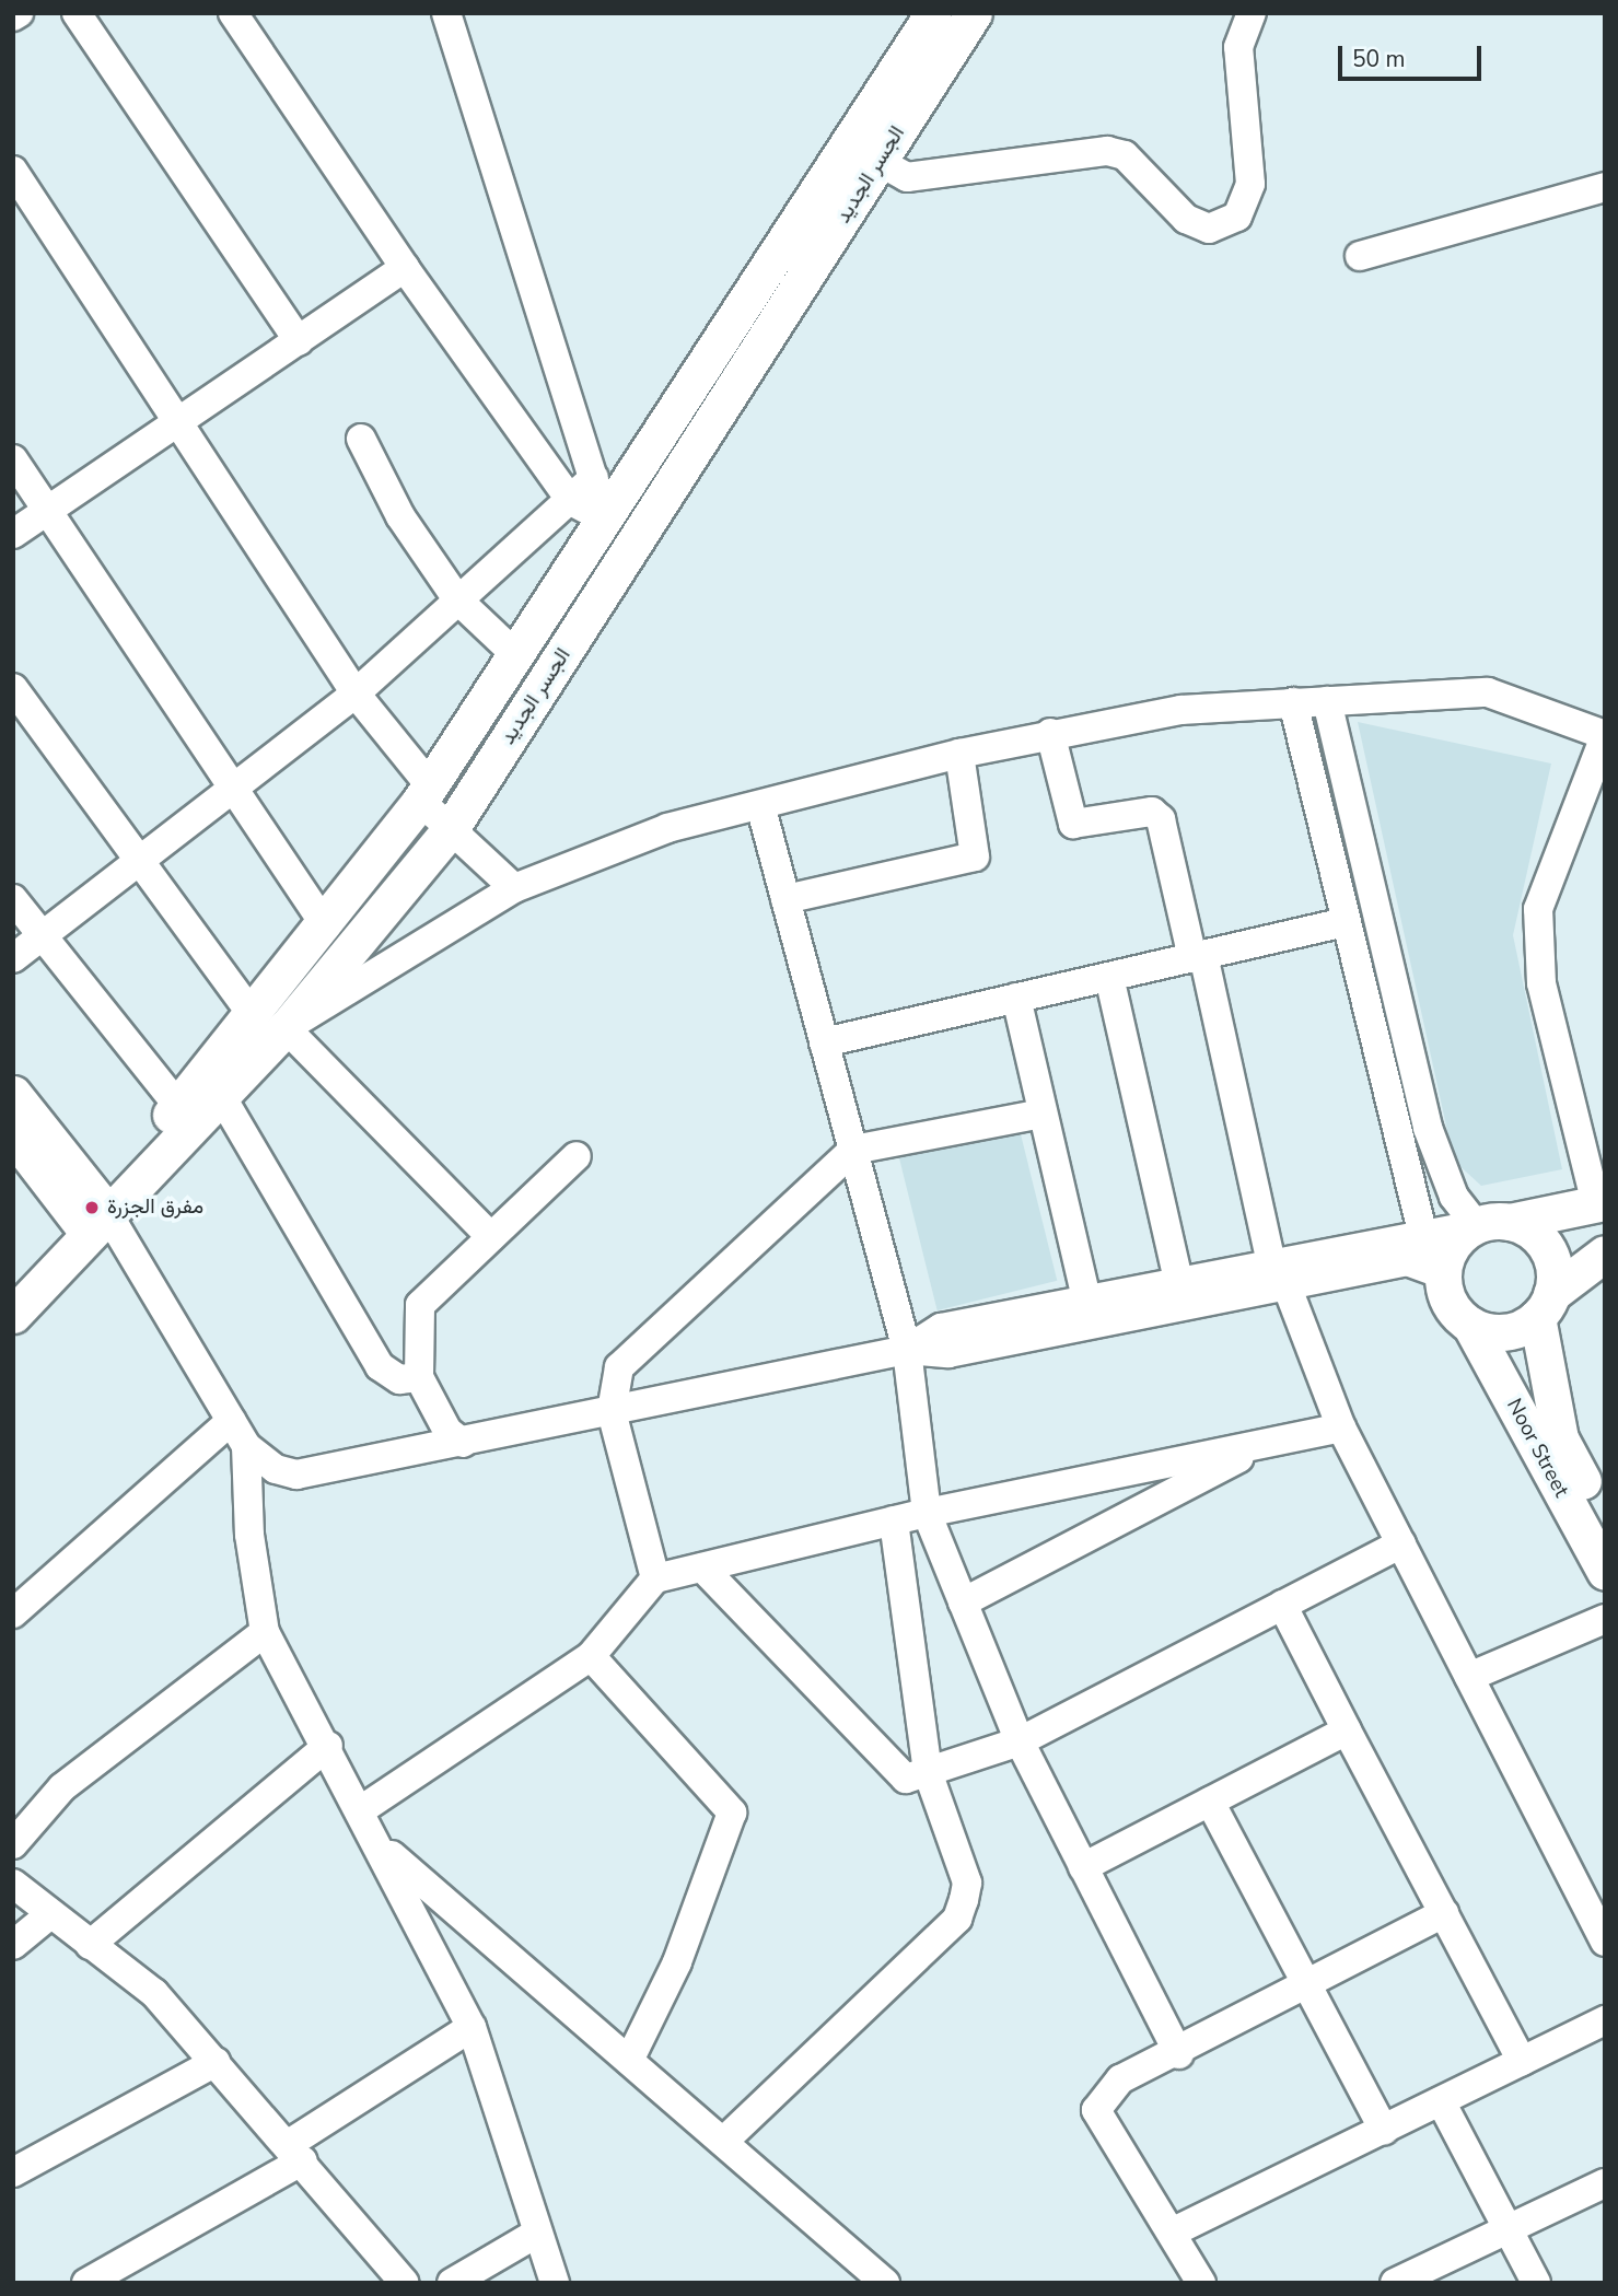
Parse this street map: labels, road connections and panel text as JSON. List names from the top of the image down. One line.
{"streets":{"main road":["الجسر الجديد","Noor Street"]},"places":["مفرق الجزرة"],"scale_bar":"50 m"}
